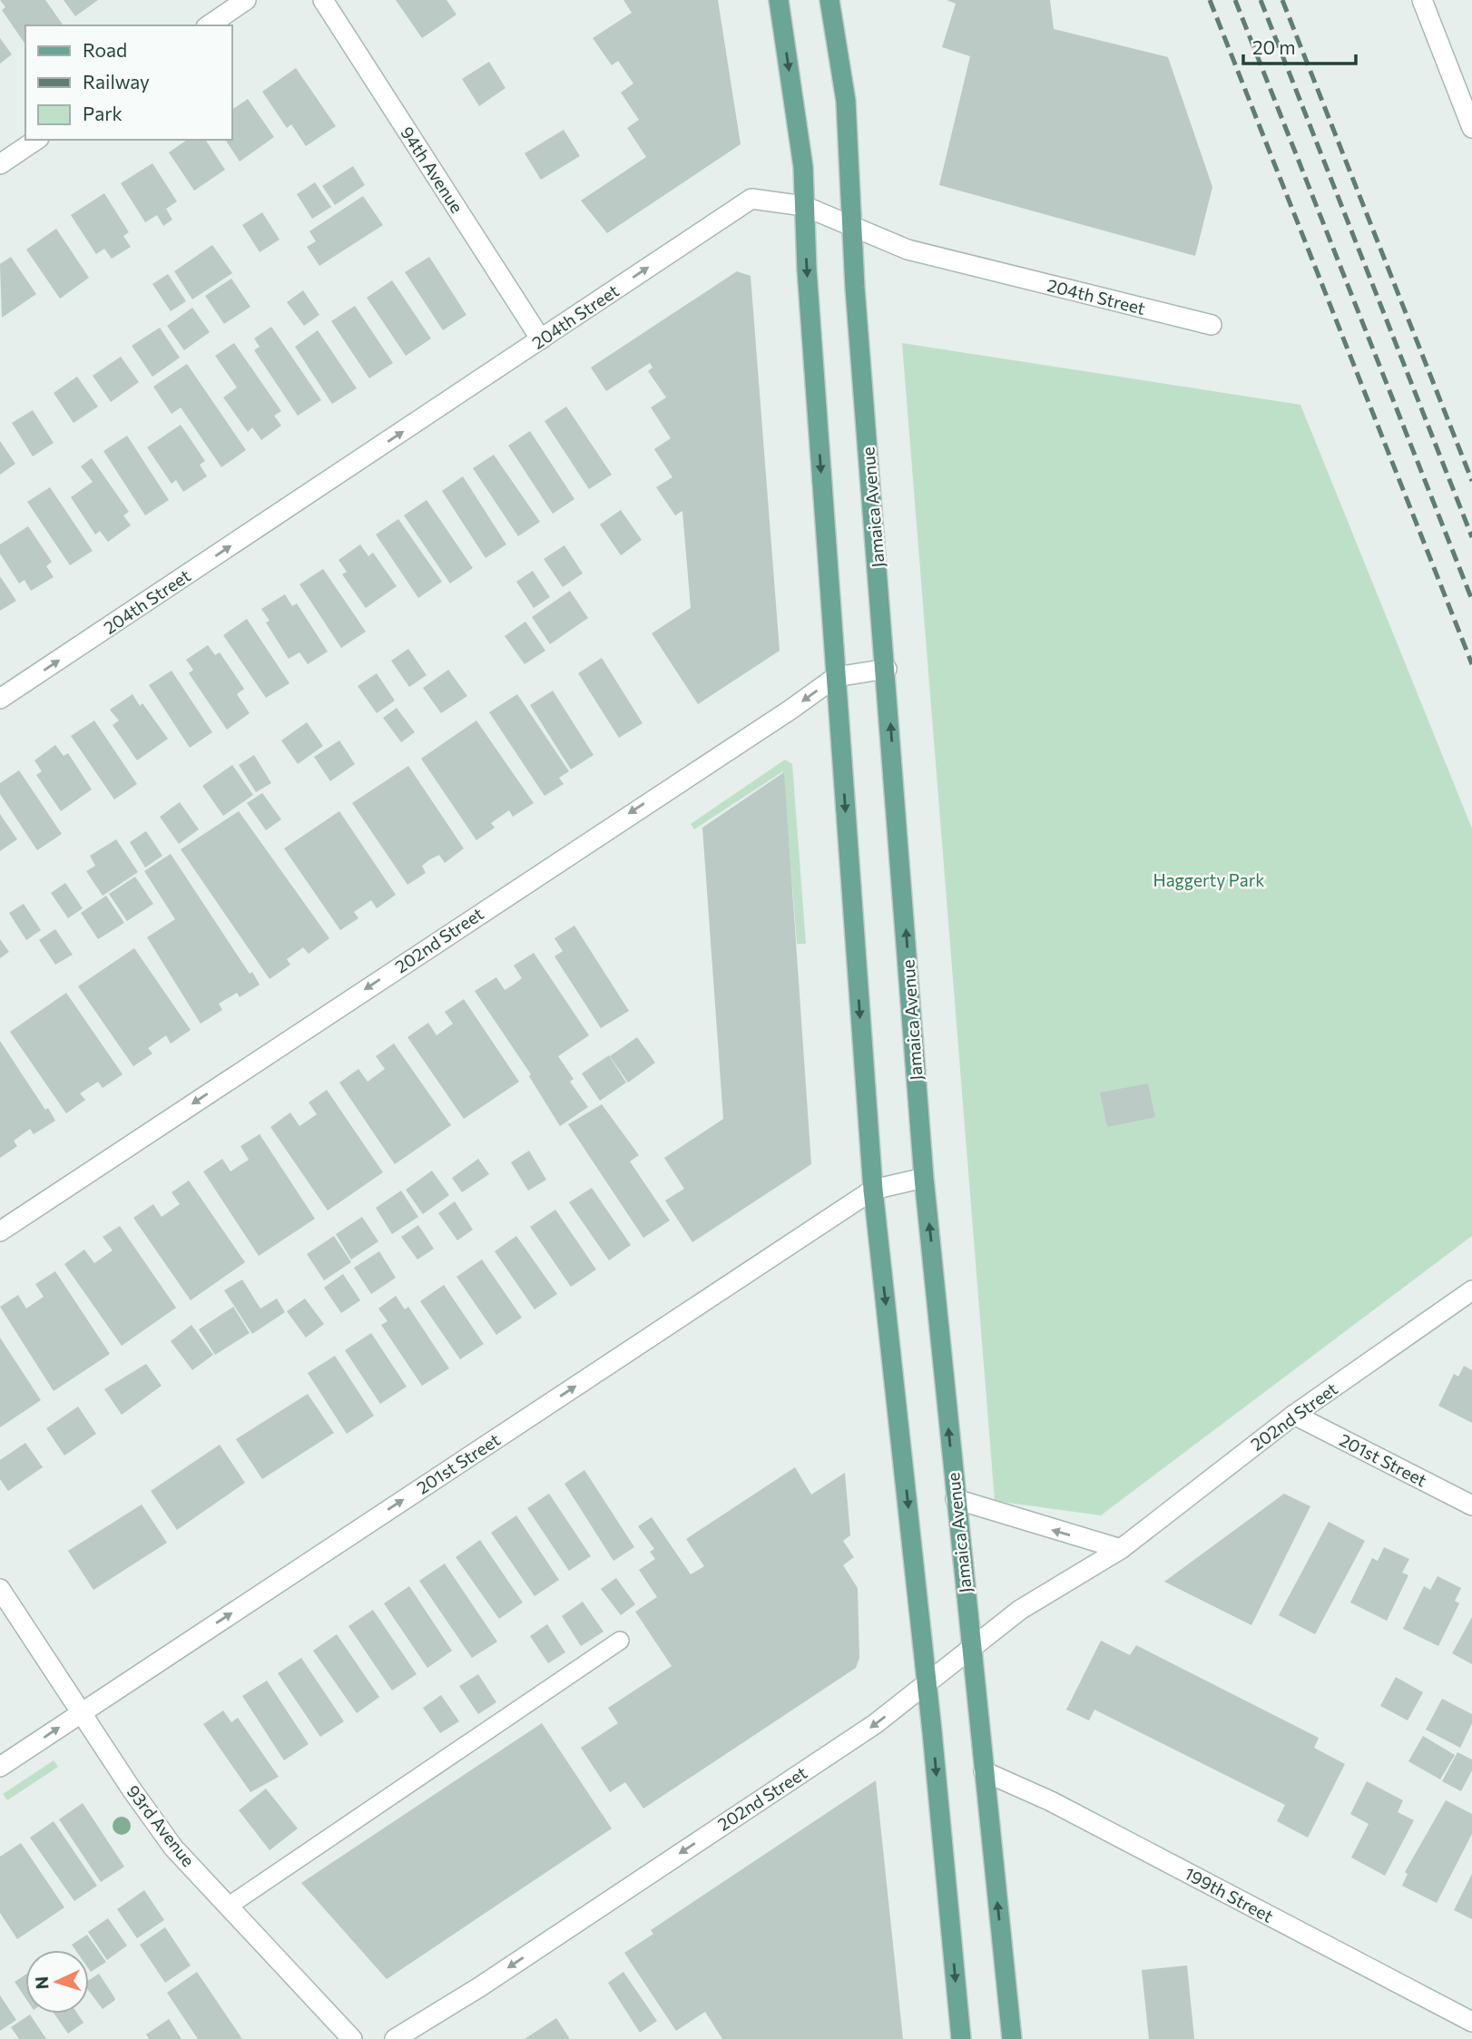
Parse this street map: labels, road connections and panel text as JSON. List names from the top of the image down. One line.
{"streets":{"main road":["Jamaica Avenue"],"street":["94th Avenue","204th Street","202nd Street","201st Street","93rd Avenue","199th Street"]},"crossings":[["94th Avenue","204th Street"],["204th Street","Jamaica Avenue"],["Jamaica Avenue","202nd Street"],["Jamaica Avenue","201st Street"],["Jamaica Avenue","199th Street"],["202nd Street","201st Street"],["201st Street","93rd Avenue"]],"one_way":["204th Street","202nd Street","201st Street"],"parks":["Haggerty Park"],"legend":["Road","Railway","Park"],"scale_bar":"20 m","north":"left"}
